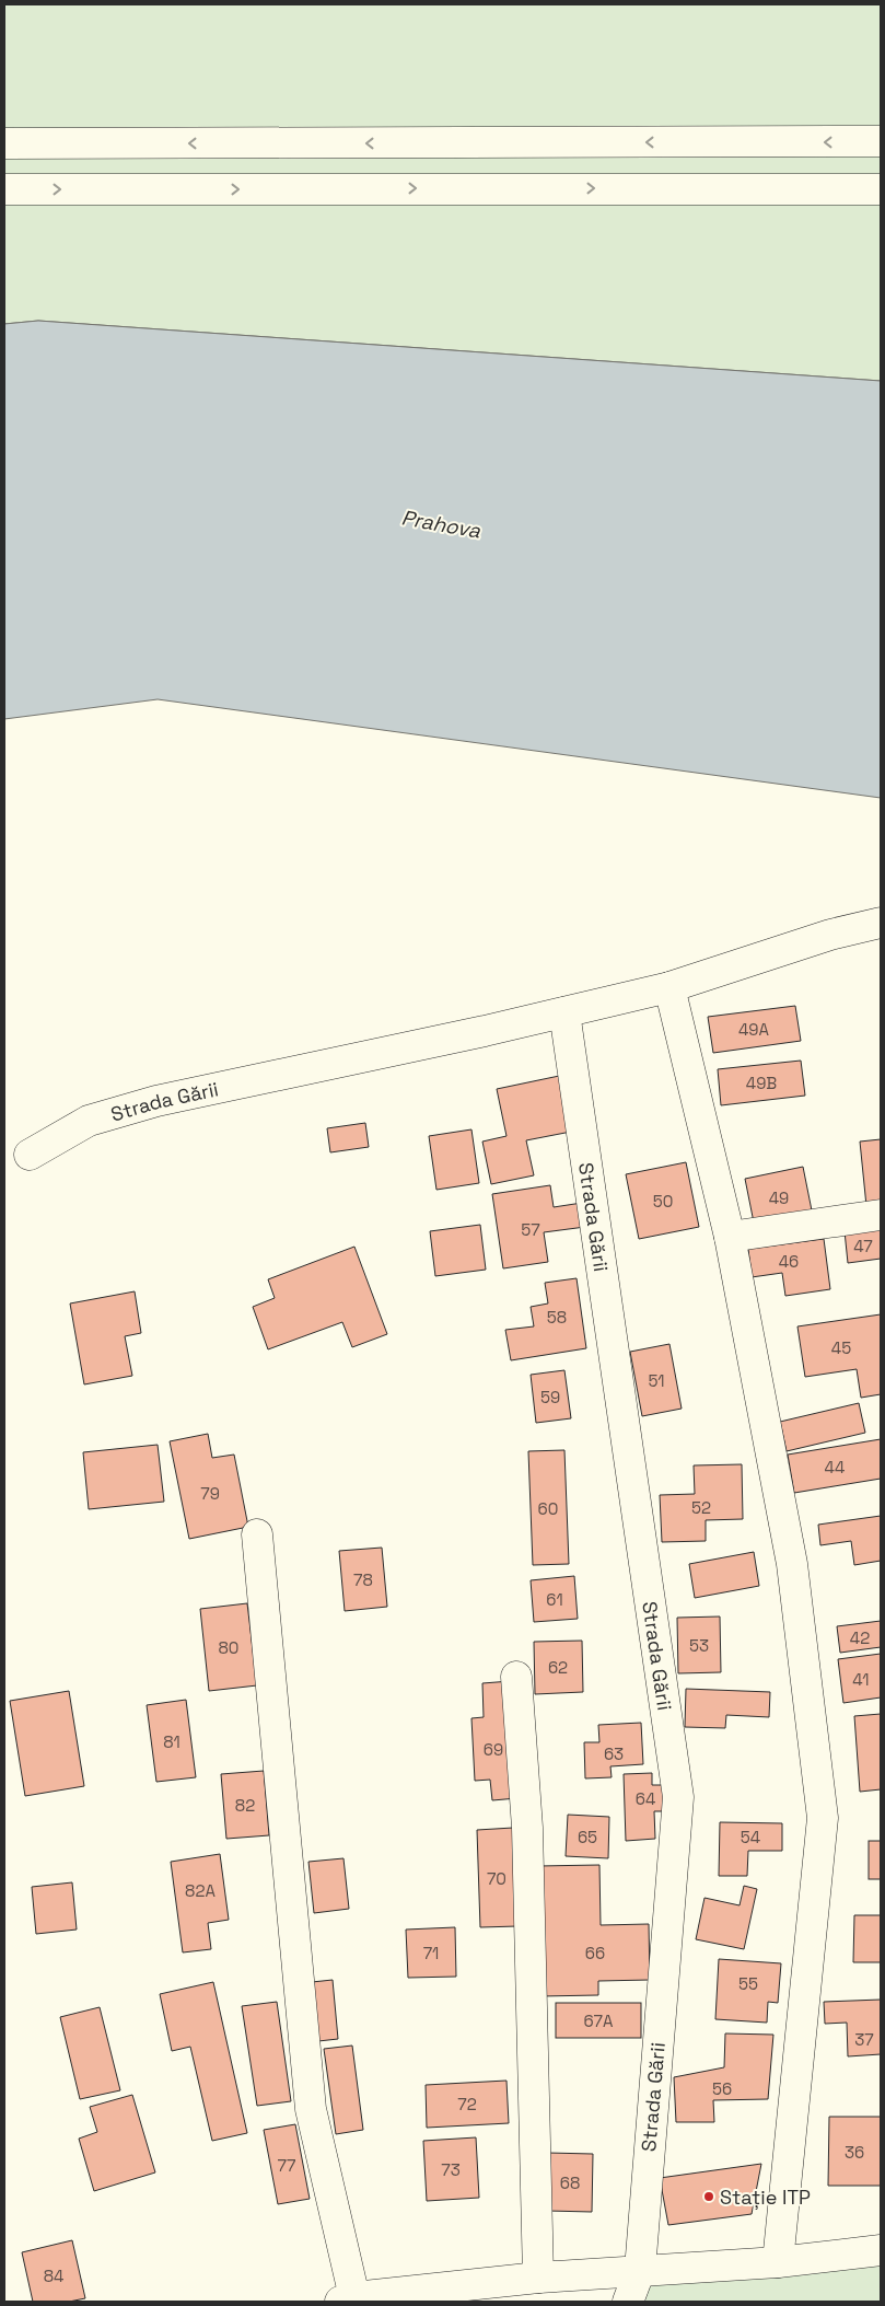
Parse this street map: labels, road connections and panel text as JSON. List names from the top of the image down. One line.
{"streets":{"main road":["Strada Gării"]},"water":["Prahova"],"places":["Stație ITP"],"house_numbers":["49A","49B","49","50","57","47","46","58","45","51","59","44","79","52","60","78","61","42","53","80","62","41","81","69","63","64","82","65","54","70","82A","71","66","55","67A","37","56","72","36","77","73","68","84"]}
